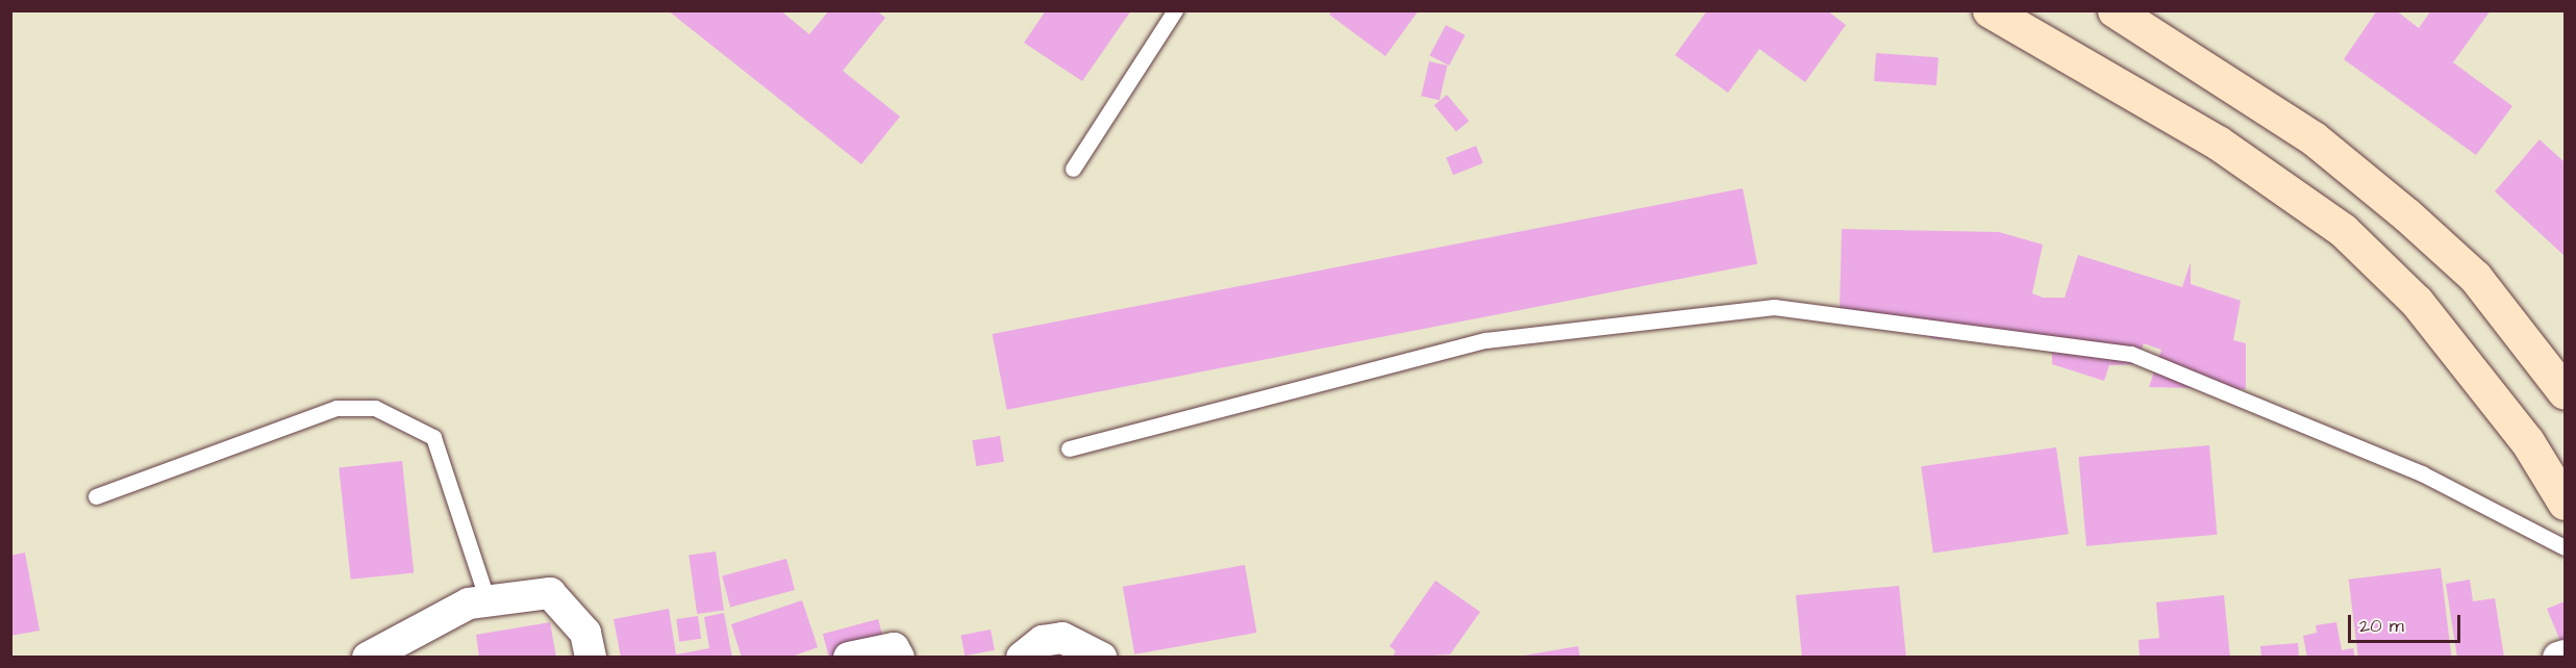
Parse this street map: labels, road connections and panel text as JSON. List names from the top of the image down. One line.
{"scale_bar":"20 m"}
